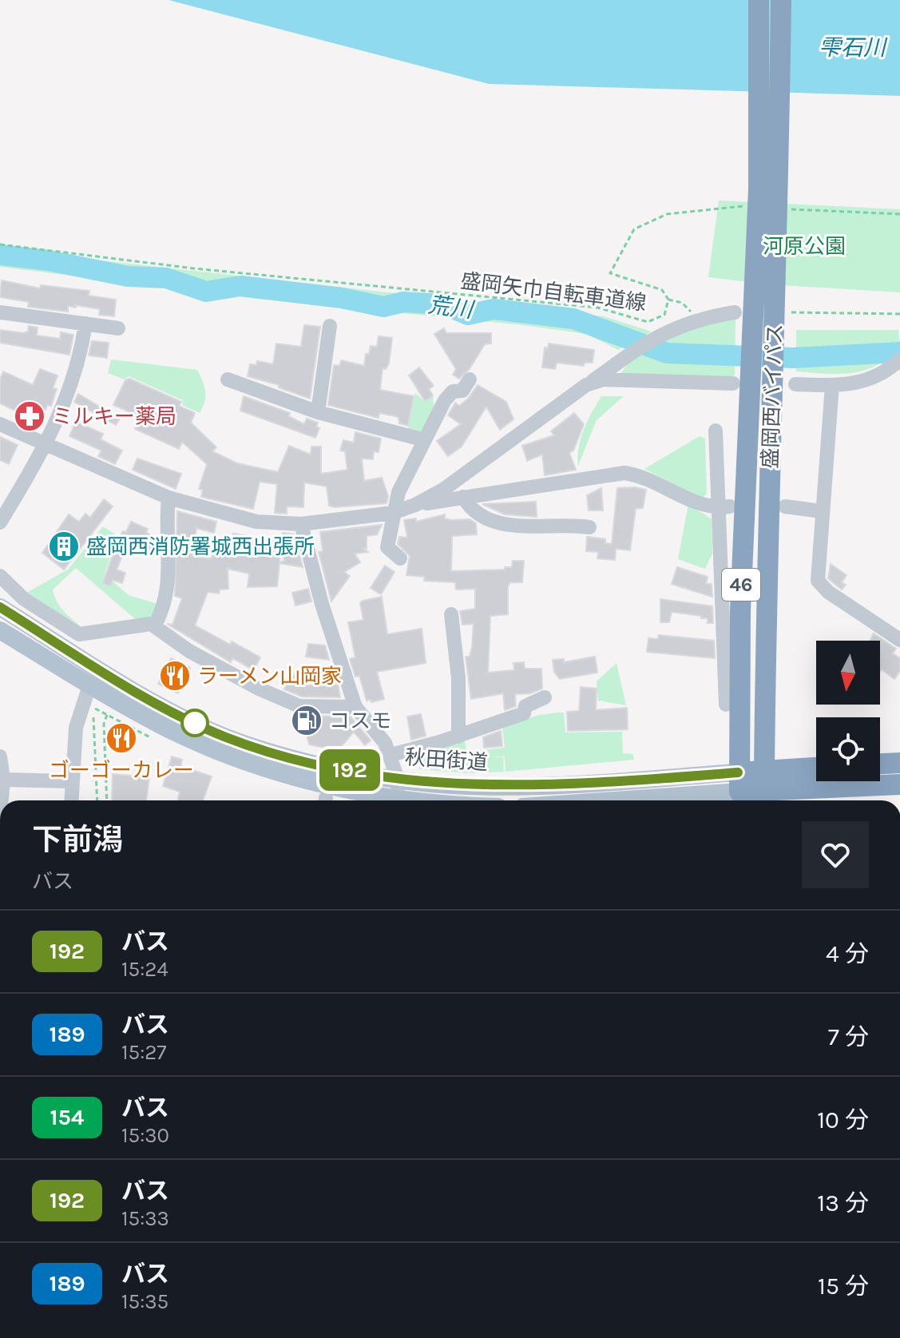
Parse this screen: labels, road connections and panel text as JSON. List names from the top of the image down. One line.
{"streets":{"highway":["盛岡西バイパス","46"],"main road":["秋田街道"],"path":["盛岡矢巾自転車道線"]},"crossings":[["盛岡西バイパス","秋田街道"]],"water":["雫石川","荒川"],"parks":["河原公園"],"places":{"pharmacy":["ミルキー薬局"],"building":["盛岡西消防署城西出張所"],"restaurant":["ラーメン山岡家","ゴーゴーカレー"],"fuel station":["コスモ"]},"lines":["bus line 192"],"north":"bottom","page":{"on_map":"192","heading":["下前潟","バス"],"list":[{"mark":"192","name":"バス","note":"15:24","value":"4 分"},{"mark":"189","name":"バス","note":"15:27","value":"7 分"},{"mark":"154","name":"バス","note":"15:30","value":"10 分"},{"mark":"192","name":"バス","note":"15:33","value":"13 分"},{"mark":"189","name":"バス","note":"15:35","value":"15 分"}]}}
